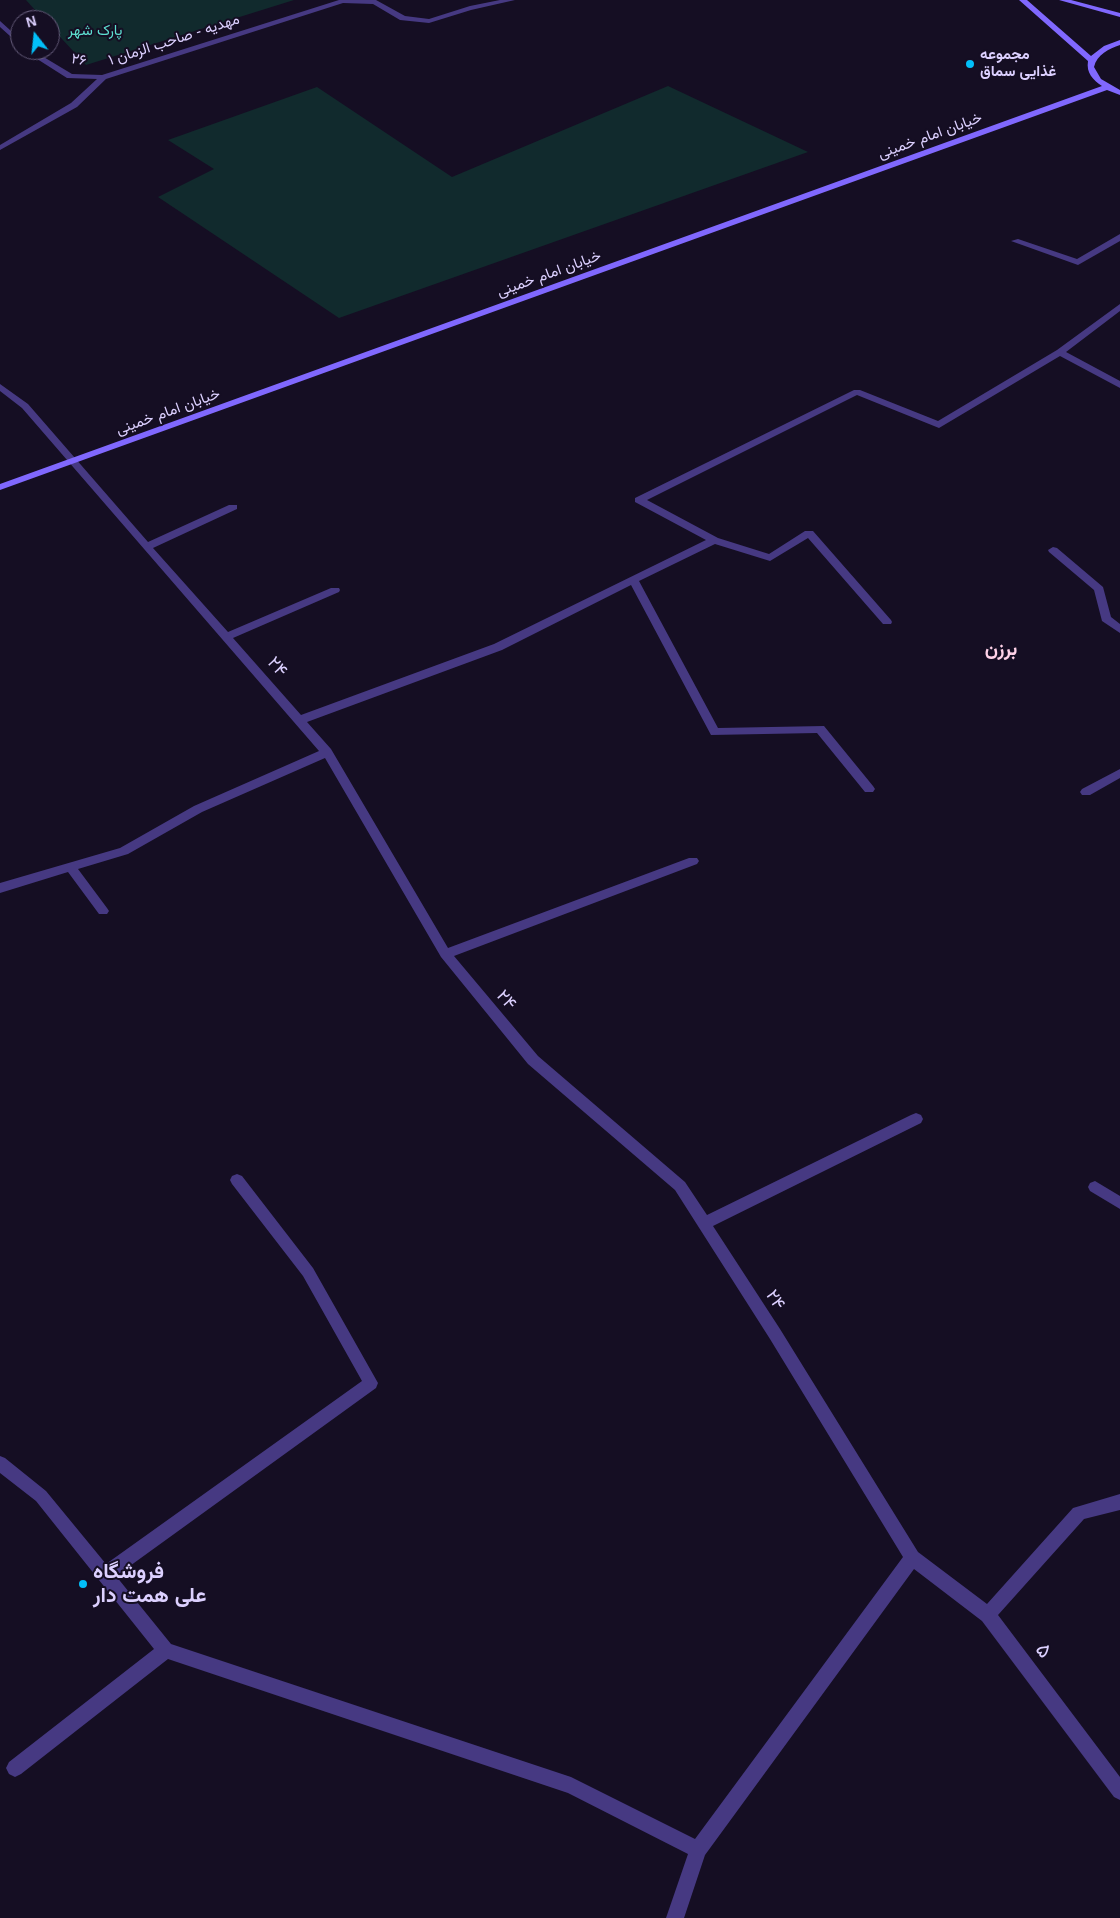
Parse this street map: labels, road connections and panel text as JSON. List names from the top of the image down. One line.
{"streets":{"main road":["خیابان امام خمینی"],"street":["مهدیه - صاحب الزمان ۱","۲۶","۲۴","۵"]},"crossings":[["مهدیه - صاحب الزمان ۱","۲۶"],["خیابان امام خمینی","۲۴"],["۲۴","۵"]],"districts":["برزن"],"parks":["پارک شهر"],"places":["مجموعه غذایی سماق","فروشگاه علی همت دار"],"north":"top"}
